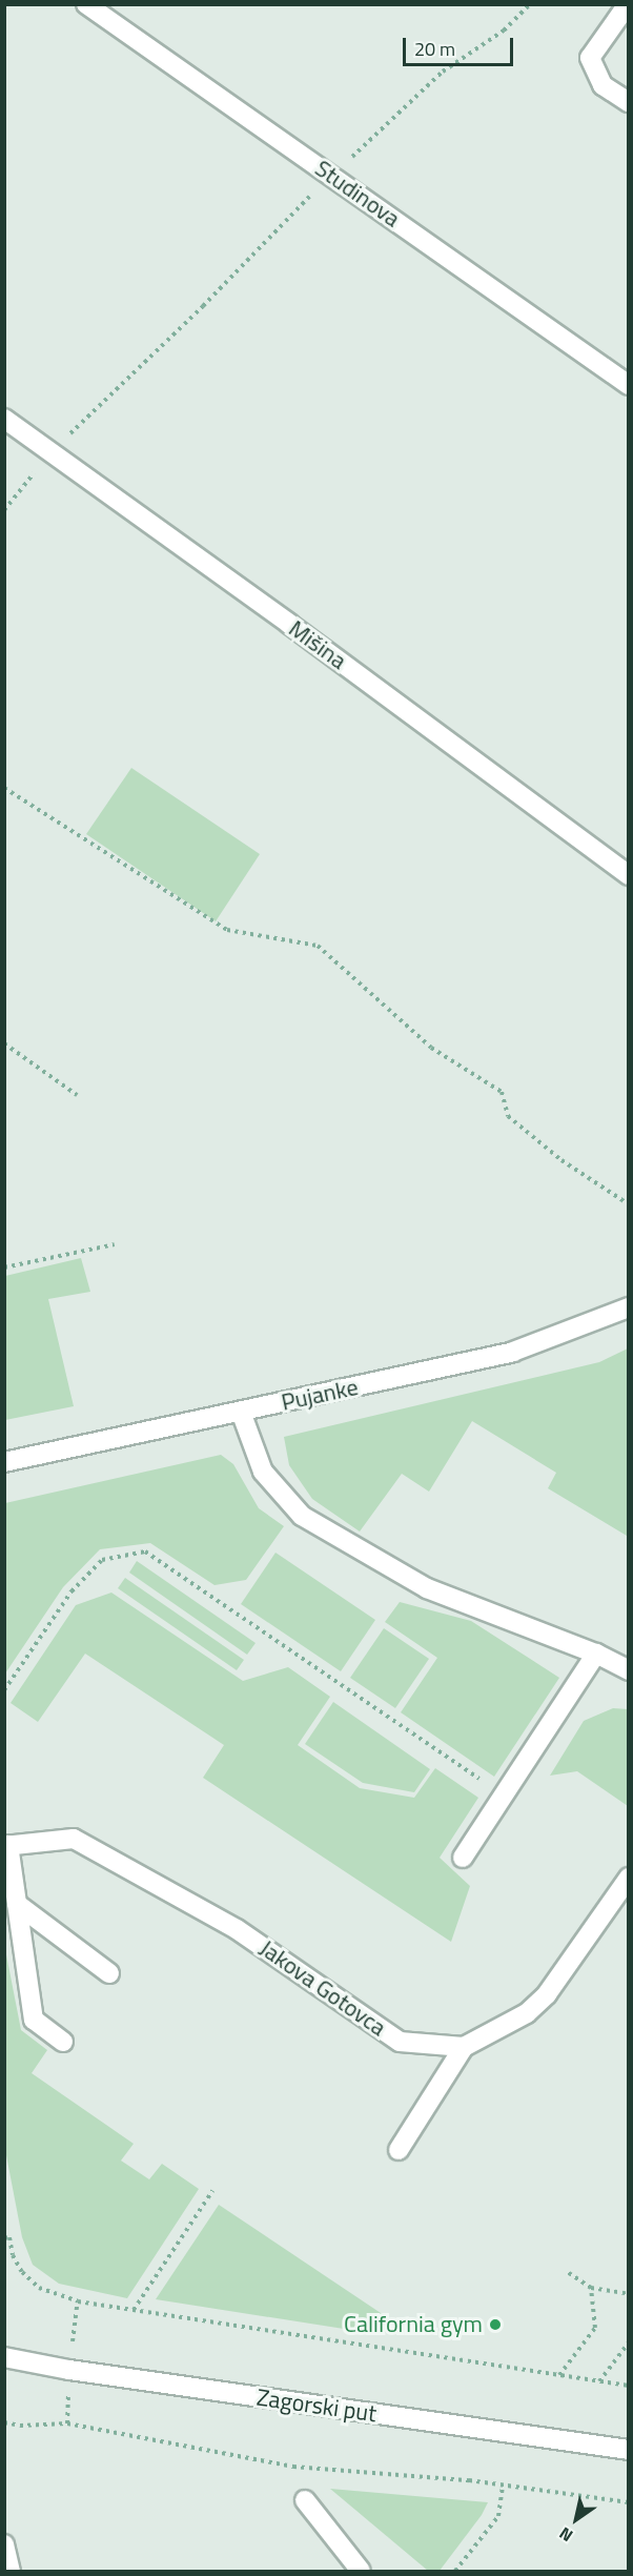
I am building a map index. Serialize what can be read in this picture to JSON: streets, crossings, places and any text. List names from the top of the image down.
{
  "streets": {
    "street": [
      "Studinova",
      "Mišina",
      "Pujanke",
      "Jakova Gotovca",
      "Zagorski put"
    ]
  },
  "places": ["California gym"],
  "scale_bar": "20 m",
  "north": "bottom left"
}
